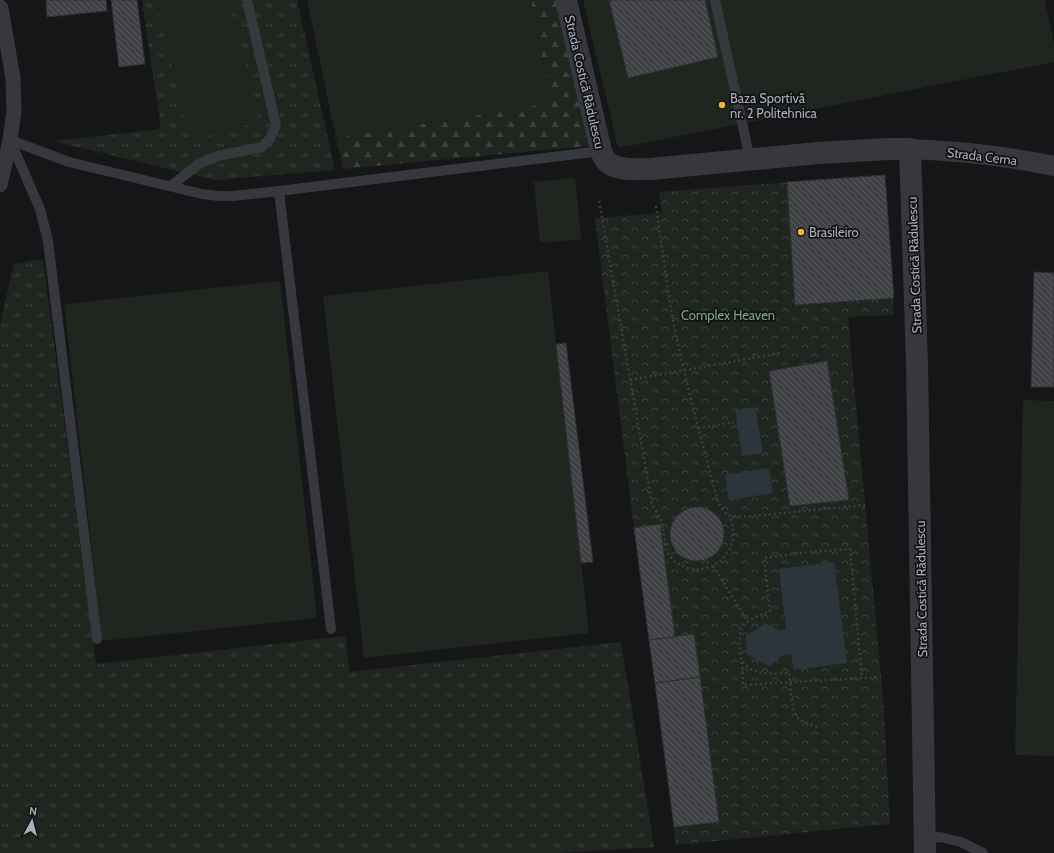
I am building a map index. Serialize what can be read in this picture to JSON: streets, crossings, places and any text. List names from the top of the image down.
{
  "streets": {
    "street": ["Strada Costică Rădulescu", "Strada Cerna"]
  },
  "crossings": [
    ["Strada Costică Rădulescu", "Strada Cerna"]
  ],
  "parks": ["Complex Heaven"],
  "places": ["Baza Sportivă nr. 2 Politehnica", "Brasileiro"],
  "north": "top"
}
